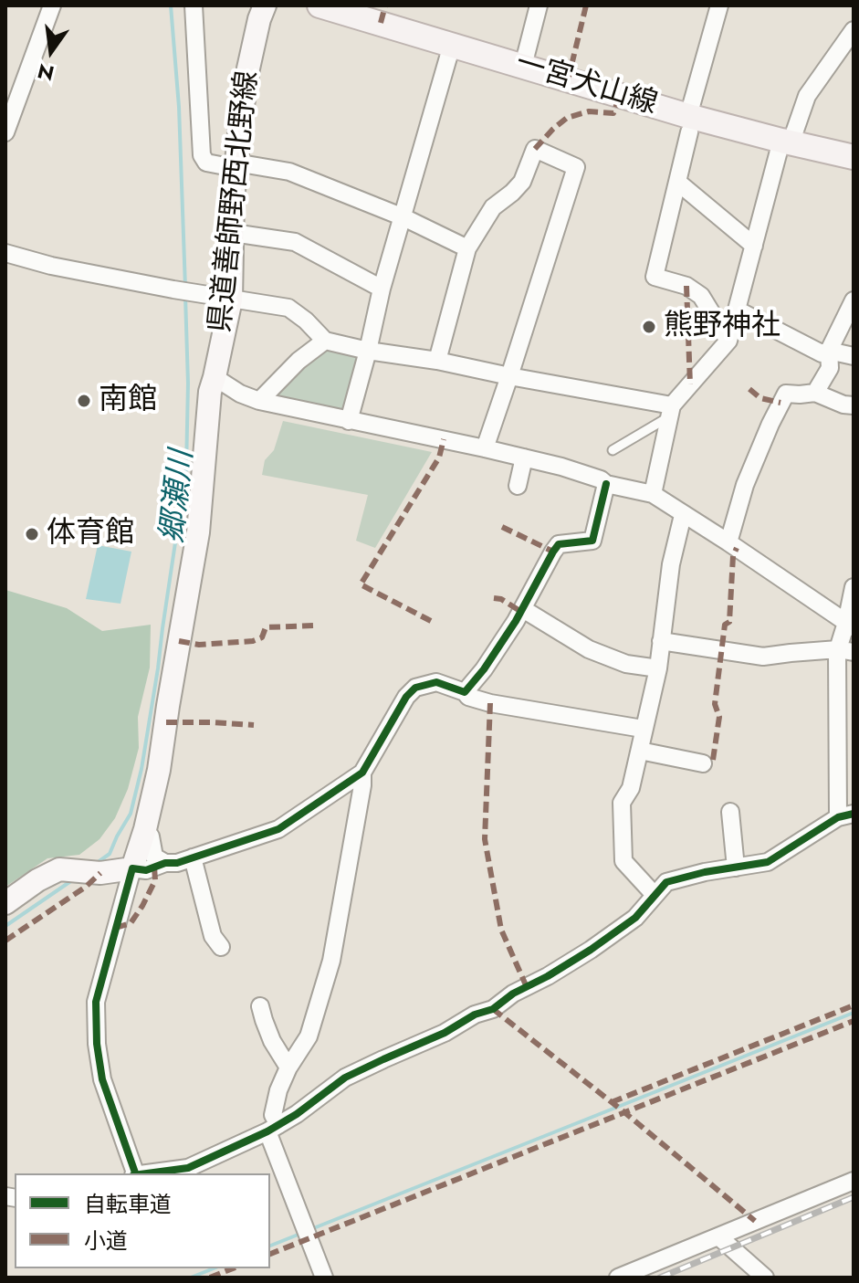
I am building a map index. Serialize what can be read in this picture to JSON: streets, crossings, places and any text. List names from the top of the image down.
{
  "streets": {
    "main road": ["一宮犬山線", "県道善師野西北野線"]
  },
  "water": ["郷瀬川"],
  "places": ["熊野神社", "南館", "体育館"],
  "legend": ["自転車道", "小道"],
  "north": "bottom"
}
